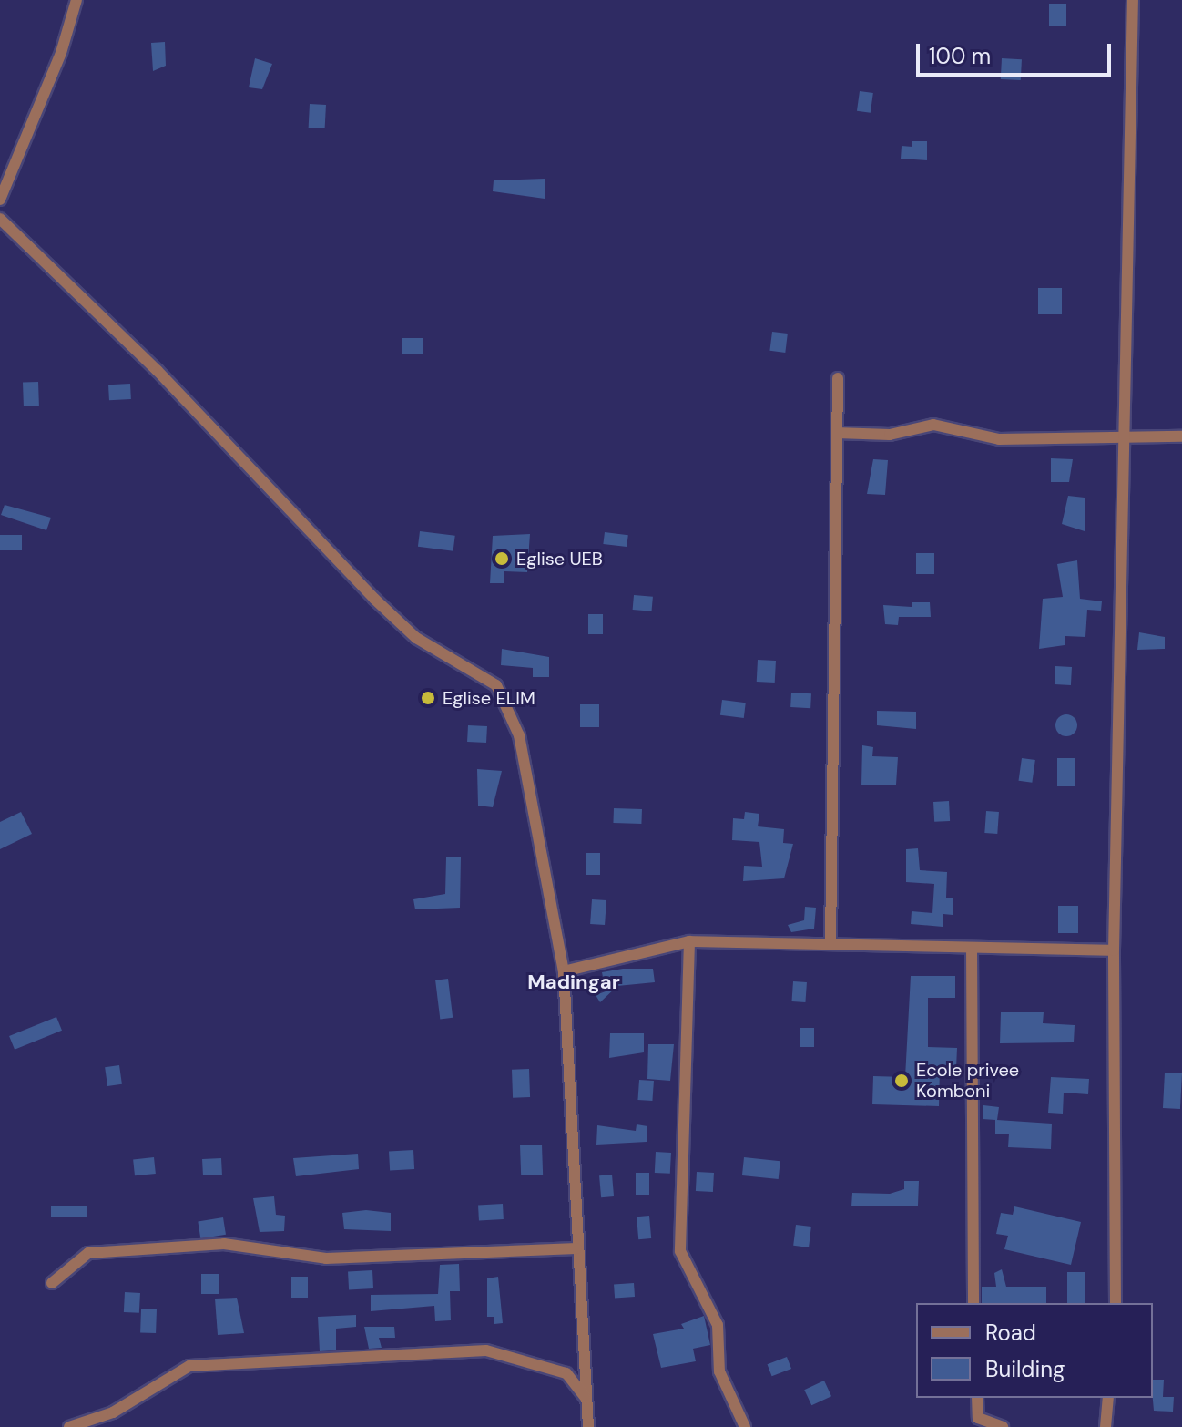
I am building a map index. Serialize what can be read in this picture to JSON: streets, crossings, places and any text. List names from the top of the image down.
{
  "districts": ["Madingar"],
  "places": ["Eglise UEB", "Eglise ELIM", "Ecole privee Komboni"],
  "legend": ["Road", "Building"],
  "scale_bar": "100 m"
}
